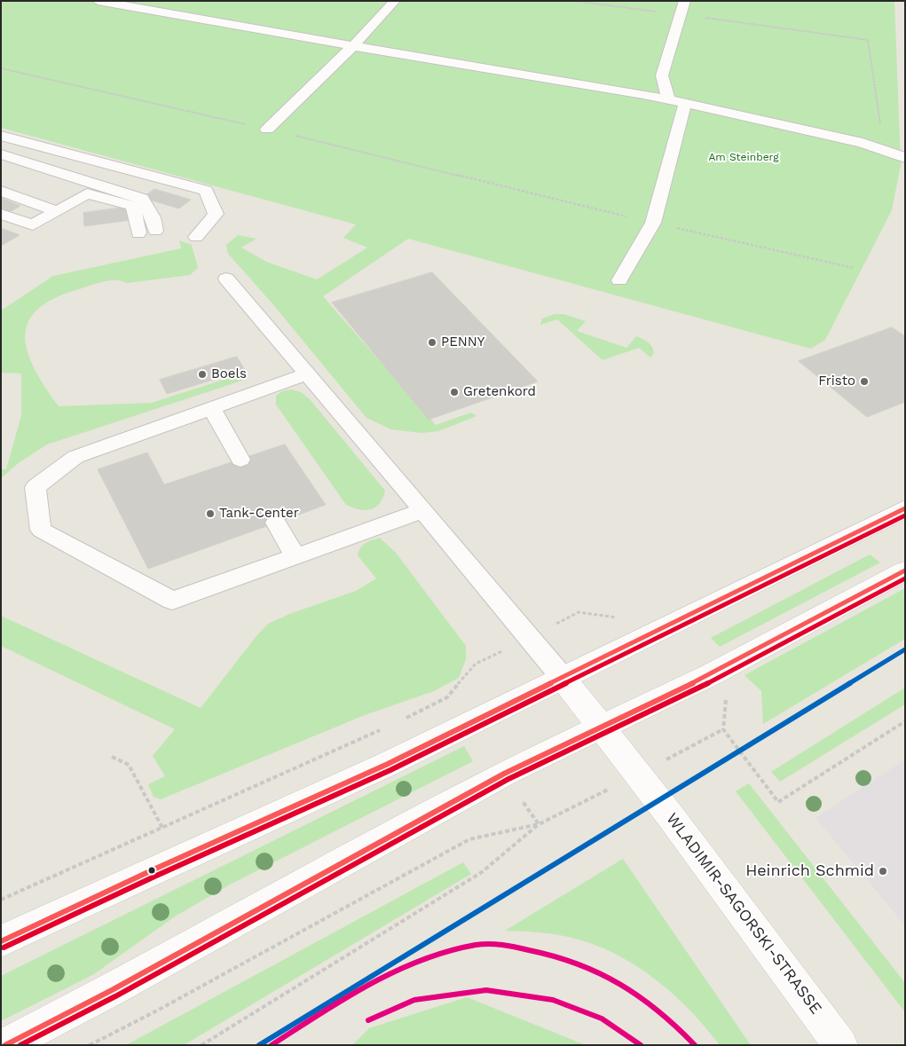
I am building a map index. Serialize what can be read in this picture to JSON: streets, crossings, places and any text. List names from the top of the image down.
{
  "streets": {
    "main road": ["WLADIMIR-SAGORSKI-STRASSE"]
  },
  "parks": ["Am Steinberg"],
  "places": [
    "PENNY",
    "Boels",
    "Fristo",
    "Gretenkord",
    "Tank-Center",
    "Heinrich Schmid"
  ]
}
